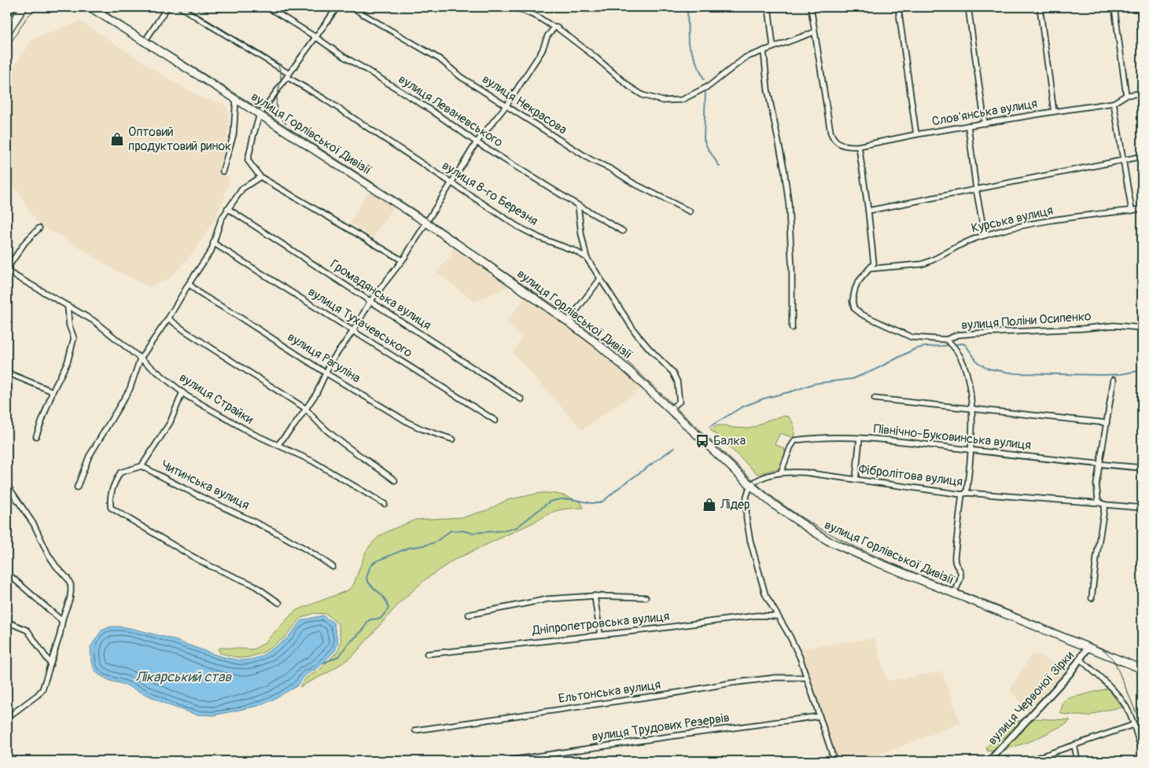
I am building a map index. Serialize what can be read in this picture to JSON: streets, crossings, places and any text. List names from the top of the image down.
{
  "streets": {
    "main road": ["вулиця Горлівської Дивізії"],
    "street": [
      "вулиця Некрасова",
      "вулиця Леваневського",
      "Слов'янська вулиця",
      "вулиця 8-го Березня",
      "Курська вулиця",
      "Громадянська вулиця",
      "вулиця Поліни Осипенко",
      "вулиця Тухачевського",
      "вулиця Рагуліна",
      "вулиця Страйки",
      "Північно-Буковинська вулиця",
      "Фібролітова вулиця",
      "Читинська вулиця",
      "Дніпропетровська вулиця",
      "Ельтонська вулиця",
      "вулиця Червоної Зірки",
      "вулиця Трудових Резервів"
    ]
  },
  "crossings": [
    ["вулиця Горлівської Дивізії", "Фібролітова вулиця"],
    ["вулиця Горлівської Дивізії", "вулиця Червоної Зірки"],
    ["Курська вулиця", "вулиця Поліни Осипенко"],
    ["вулиця Страйки", "Читинська вулиця"],
    ["Північно-Буковинська вулиця", "Фібролітова вулиця"]
  ],
  "water": ["Лікарський став"],
  "places": {
    "shop": ["Оптовий продуктовий ринок", "Лідер"],
    "bus stop": ["Балка"]
  }
}
